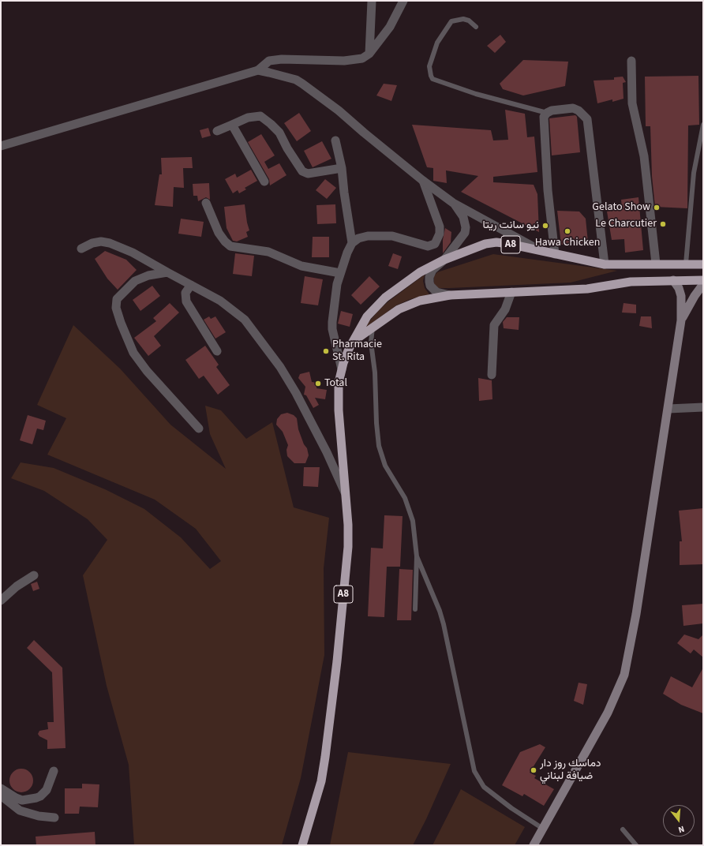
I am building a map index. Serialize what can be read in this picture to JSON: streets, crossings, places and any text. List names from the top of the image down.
{
  "streets": {
    "highway": ["A8"]
  },
  "places": [
    "Gelato Show",
    "Le Charcutier",
    "نيو سانت ريتا",
    "Hawa Chicken",
    "Pharmacie St. Rita",
    "Total",
    "دماسك روز دار ضيافة لبناني"
  ],
  "north": "bottom"
}
